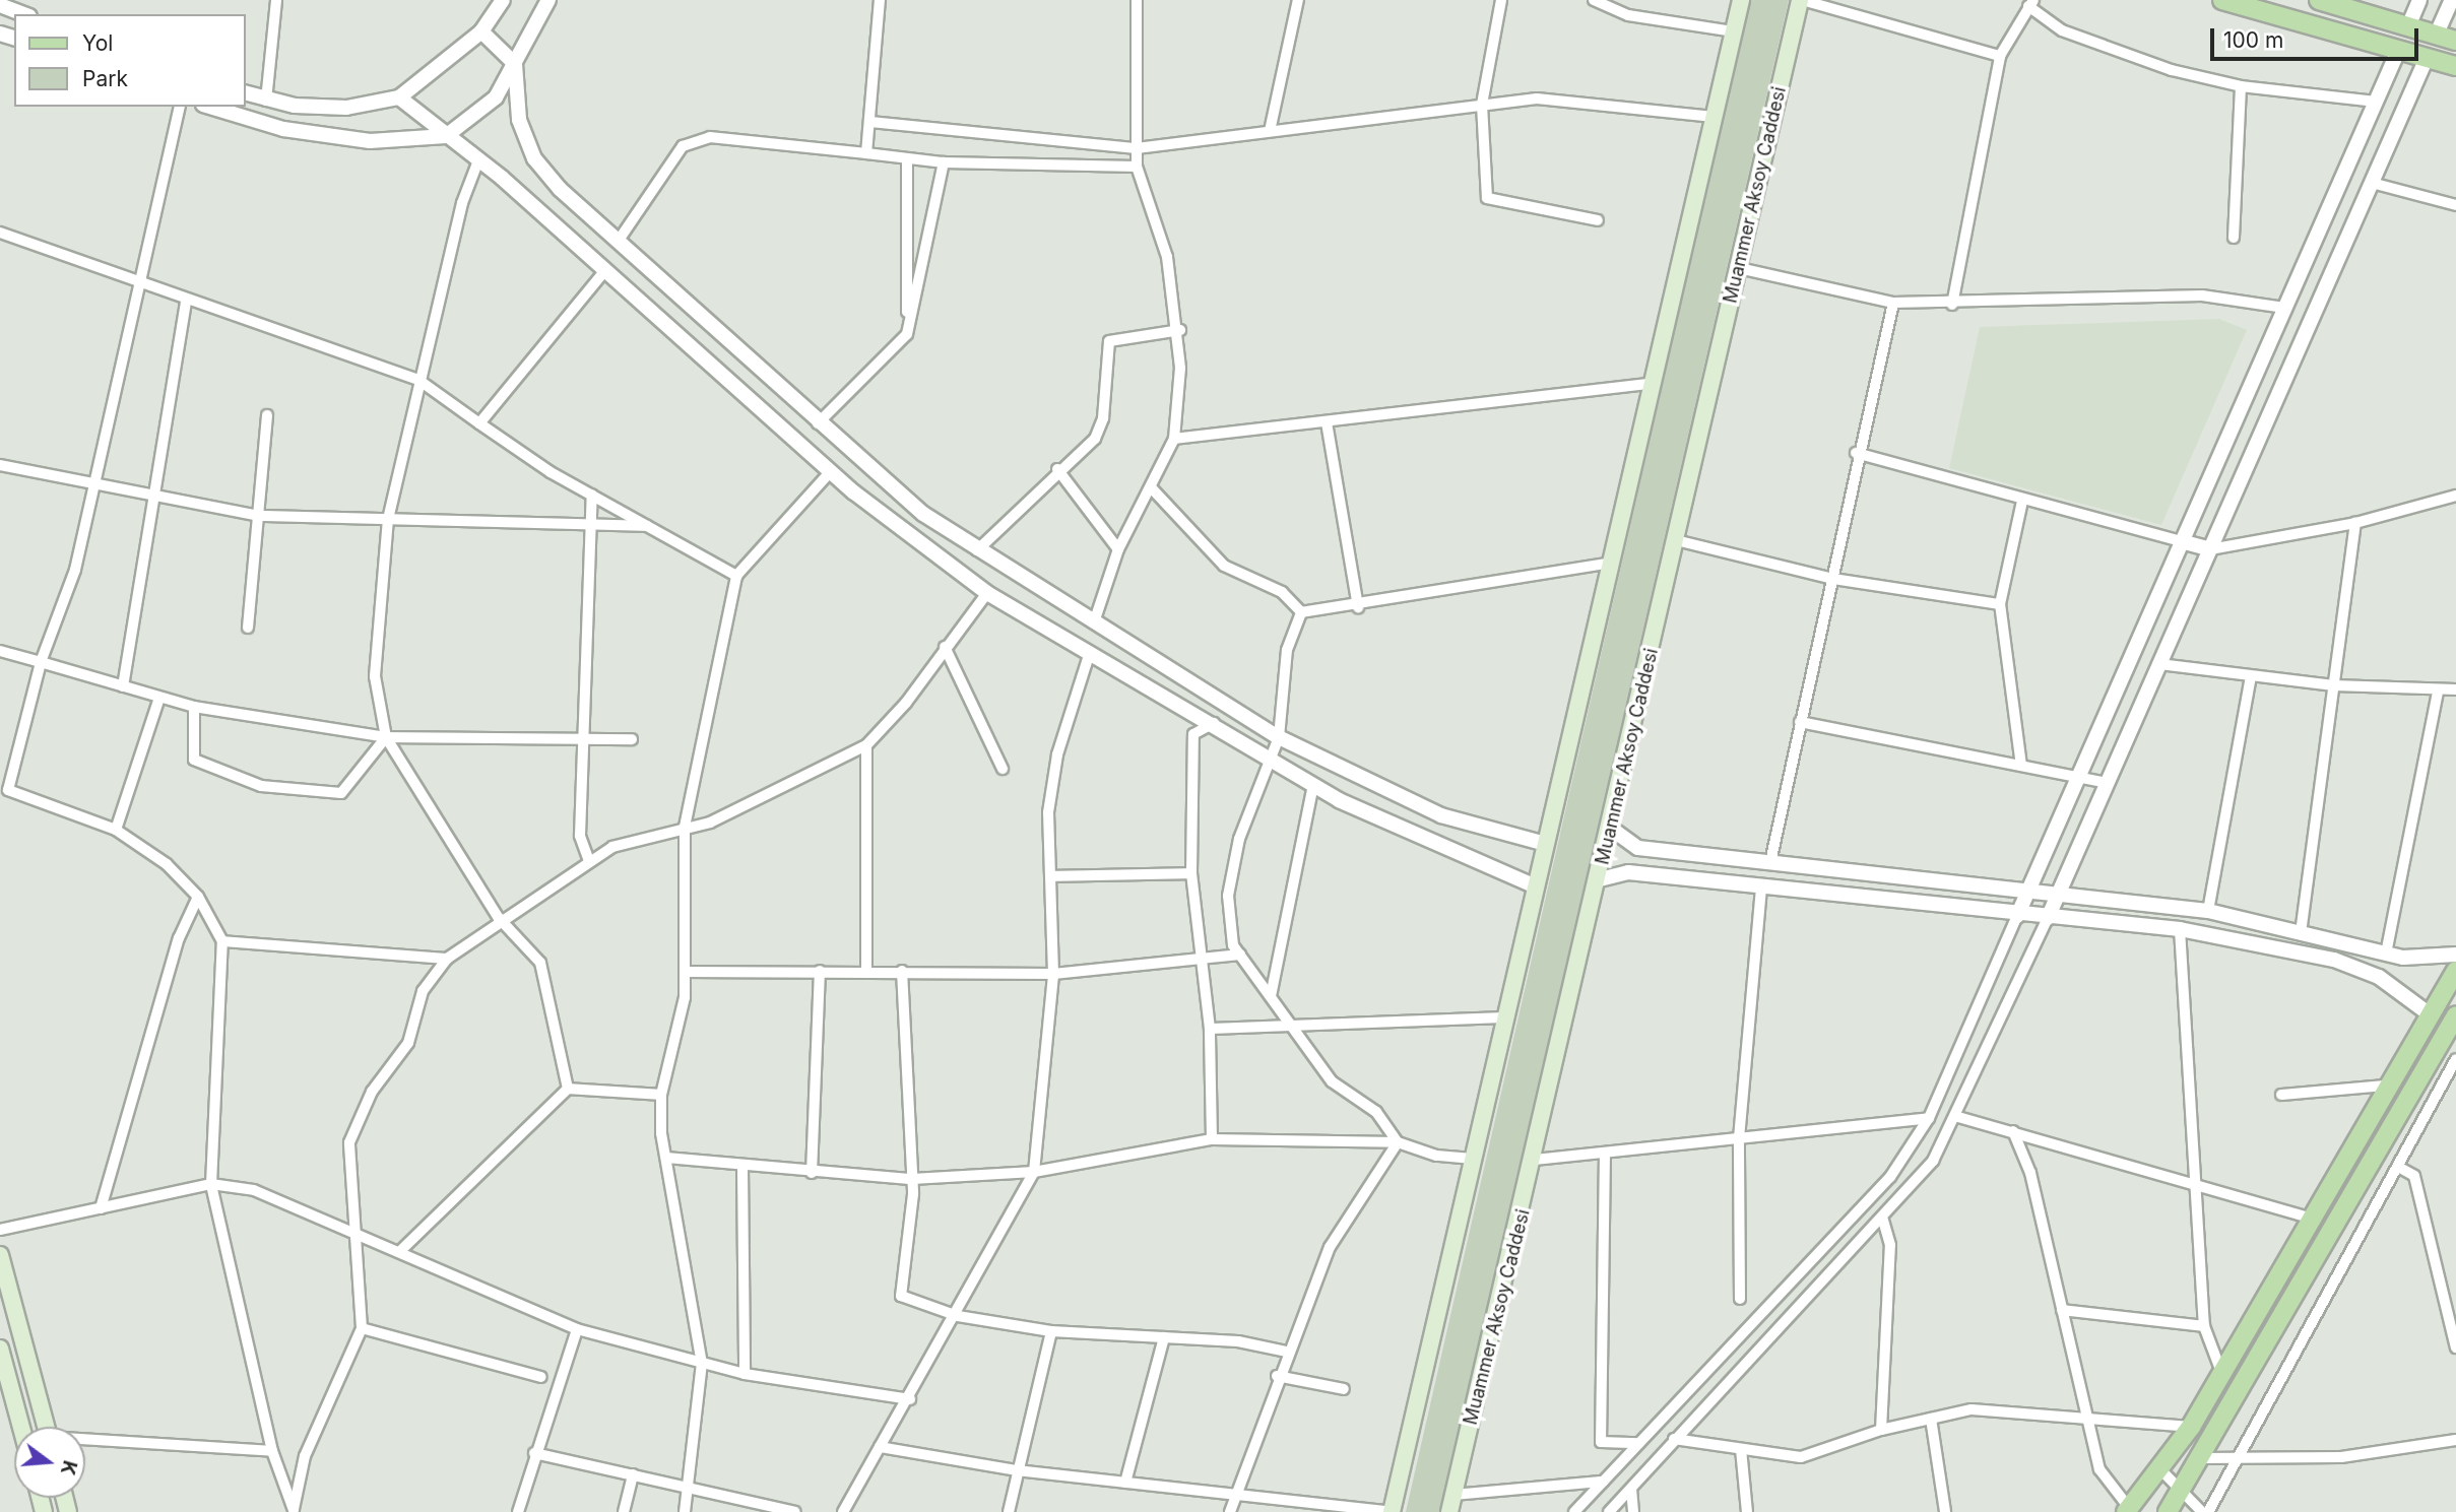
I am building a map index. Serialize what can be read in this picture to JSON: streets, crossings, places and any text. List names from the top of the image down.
{
  "streets": {
    "main road": ["Muammer Aksoy Caddesi"]
  },
  "legend": ["Yol", "Park"],
  "scale_bar": "100 m",
  "north": "right"
}
